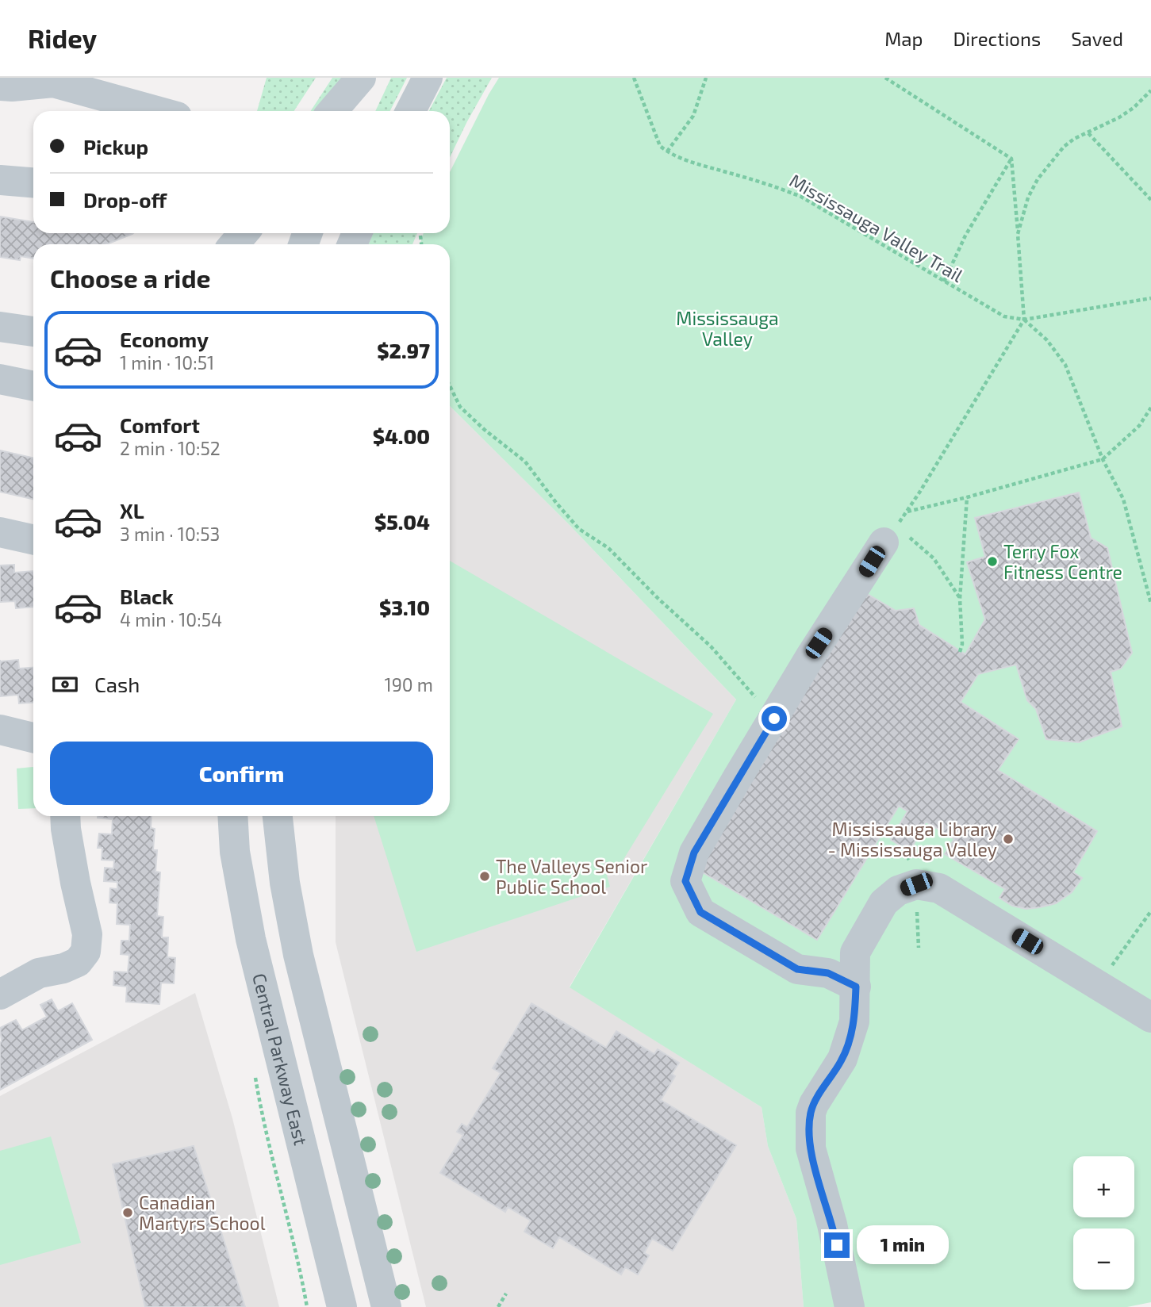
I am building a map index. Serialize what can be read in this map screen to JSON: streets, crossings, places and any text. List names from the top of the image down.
{
  "streets": {
    "street": ["Central Parkway East"],
    "path": ["Mississauga Valley Trail"]
  },
  "parks": ["Mississauga Valley"],
  "places": [
    "Terry Fox Fitness Centre",
    "Mississauga Library - Mississauga Valley",
    "The Valleys Senior Public School",
    "Canadian Martyrs School"
  ],
  "page": {
    "header": "Ridey",
    "nav": ["Map", "Directions", "Saved"],
    "banner": ["Pickup", "Drop-off"],
    "heading": "Choose a ride",
    "list": [
      {
        "name": "Economy",
        "note": "1 min · 10:51",
        "value": "$2.97"
      },
      {
        "name": "Comfort",
        "note": "2 min · 10:52",
        "value": "$4.00"
      },
      {
        "name": "XL",
        "note": "3 min · 10:53",
        "value": "$5.04"
      },
      {
        "name": "Black",
        "note": "4 min · 10:54",
        "value": "$3.10"
      }
    ],
    "pay": ["Cash", "190 m"],
    "buttons": "Confirm",
    "map_buttons": ["+", "−"],
    "bubble": "1 min"
  }
}
